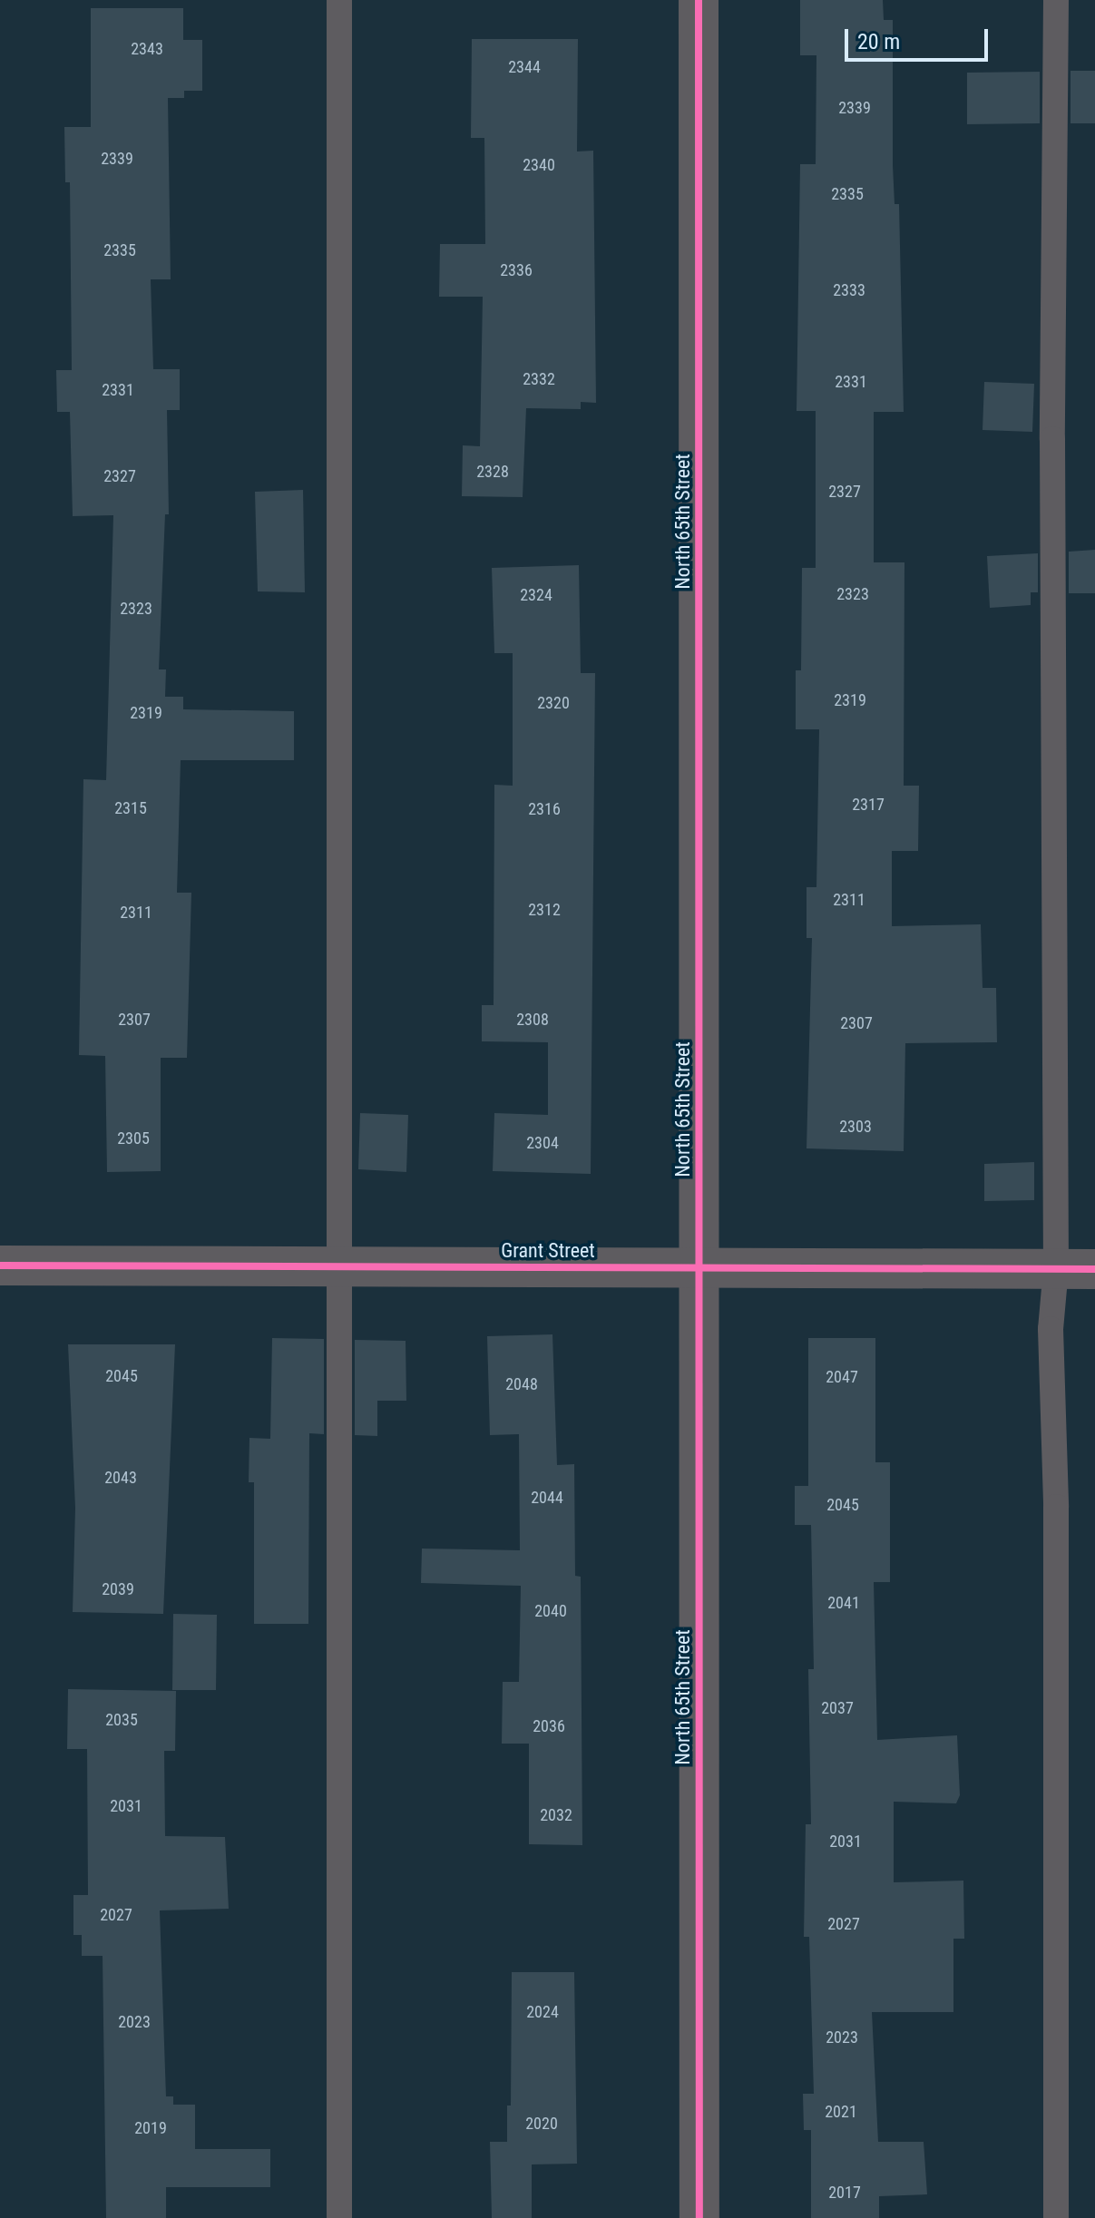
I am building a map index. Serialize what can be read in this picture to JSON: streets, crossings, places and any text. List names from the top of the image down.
{
  "streets": {
    "street": ["North 65th Street", "Grant Street"]
  },
  "crossings": [
    ["North 65th Street", "Grant Street"]
  ],
  "house_numbers": [
    "2343",
    "2344",
    "2339",
    "2339",
    "2340",
    "2335",
    "2335",
    "2336",
    "2333",
    "2332",
    "2331",
    "2331",
    "2328",
    "2327",
    "2327",
    "2323",
    "2324",
    "2323",
    "2319",
    "2320",
    "2319",
    "2317",
    "2315",
    "2316",
    "2311",
    "2312",
    "2311",
    "2307",
    "2308",
    "2307",
    "2303",
    "2305",
    "2304",
    "2045",
    "2047",
    "2048",
    "2043",
    "2044",
    "2045",
    "2039",
    "2041",
    "2040",
    "2037",
    "2035",
    "2036",
    "2031",
    "2032",
    "2031",
    "2027",
    "2027",
    "2024",
    "2023",
    "2023",
    "2021",
    "2020",
    "2019",
    "2017"
  ],
  "scale_bar": "20 m"
}
